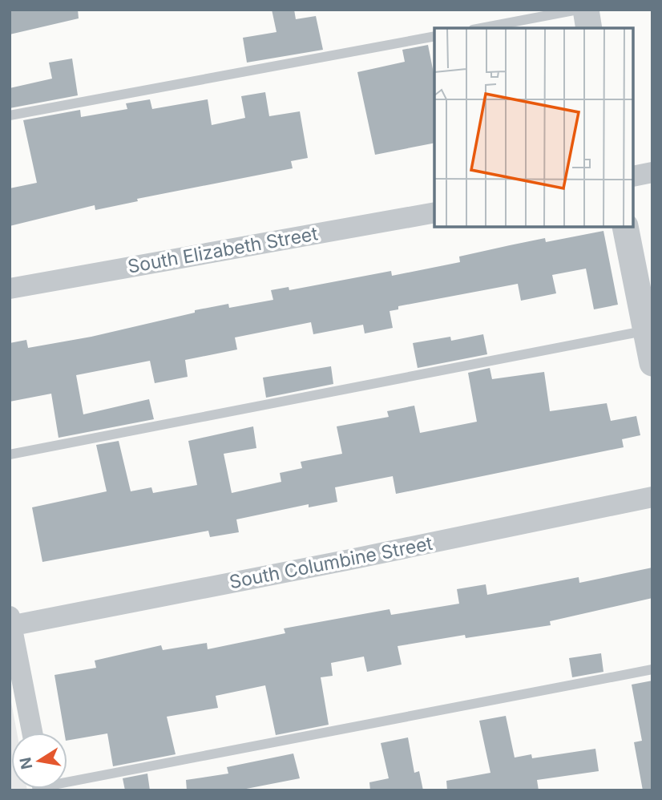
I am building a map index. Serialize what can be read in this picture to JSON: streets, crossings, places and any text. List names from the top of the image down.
{
  "streets": {
    "street": ["South Elizabeth Street", "South Columbine Street"]
  },
  "north": "left"
}
